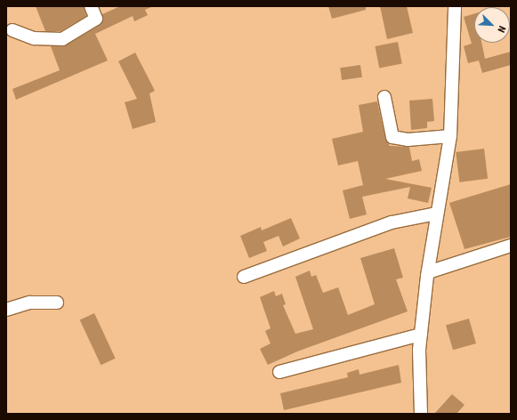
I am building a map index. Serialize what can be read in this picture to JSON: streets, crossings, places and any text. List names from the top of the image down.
{
  "north": "bottom right"
}
